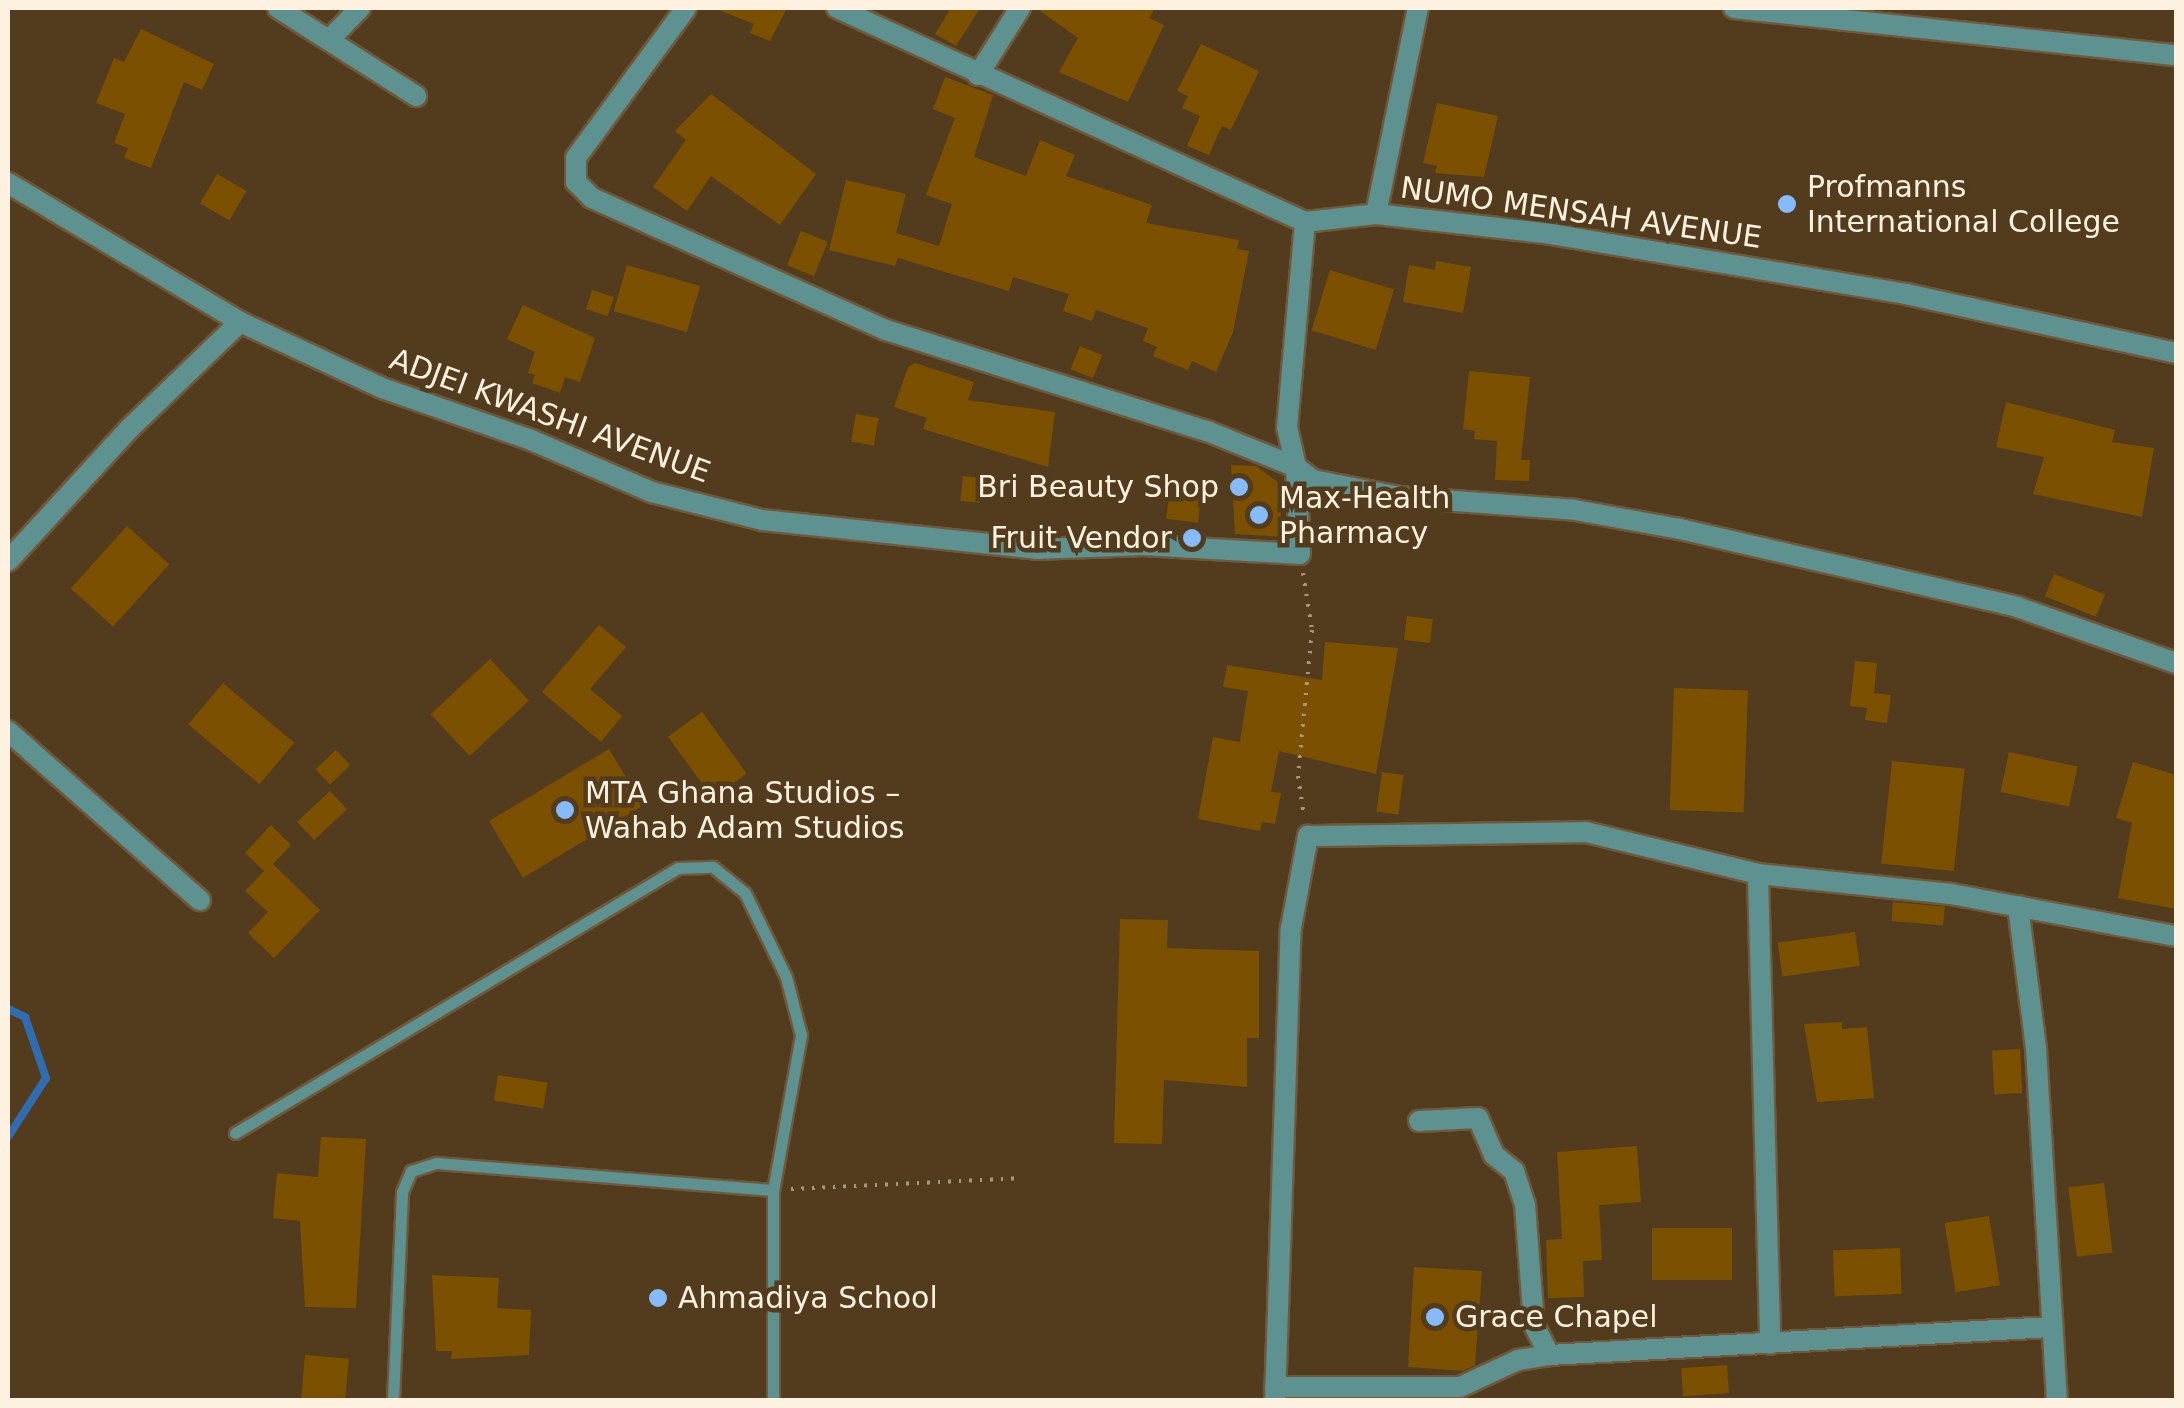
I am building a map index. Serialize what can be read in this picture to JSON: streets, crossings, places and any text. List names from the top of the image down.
{
  "streets": {
    "street": ["NUMO MENSAH AVENUE", "ADJEI KWASHI AVENUE"]
  },
  "places": [
    "Profmanns International College",
    "Bri Beauty Shop",
    "Max-Health Pharmacy",
    "Fruit Vendor",
    "MTA Ghana Studios – Wahab Adam Studios",
    "Ahmadiya School",
    "Grace Chapel"
  ]
}
